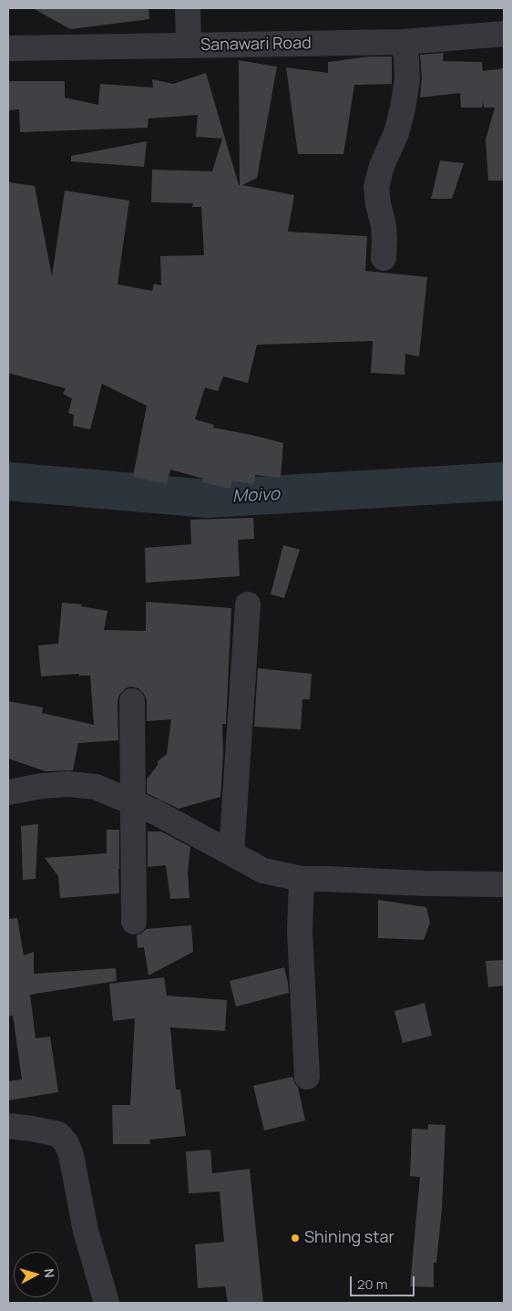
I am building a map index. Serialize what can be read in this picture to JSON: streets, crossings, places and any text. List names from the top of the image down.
{
  "streets": {
    "street": ["Sanawari Road"]
  },
  "water": ["Moivo"],
  "places": ["Shining star"],
  "scale_bar": "20 m",
  "north": "right"
}
